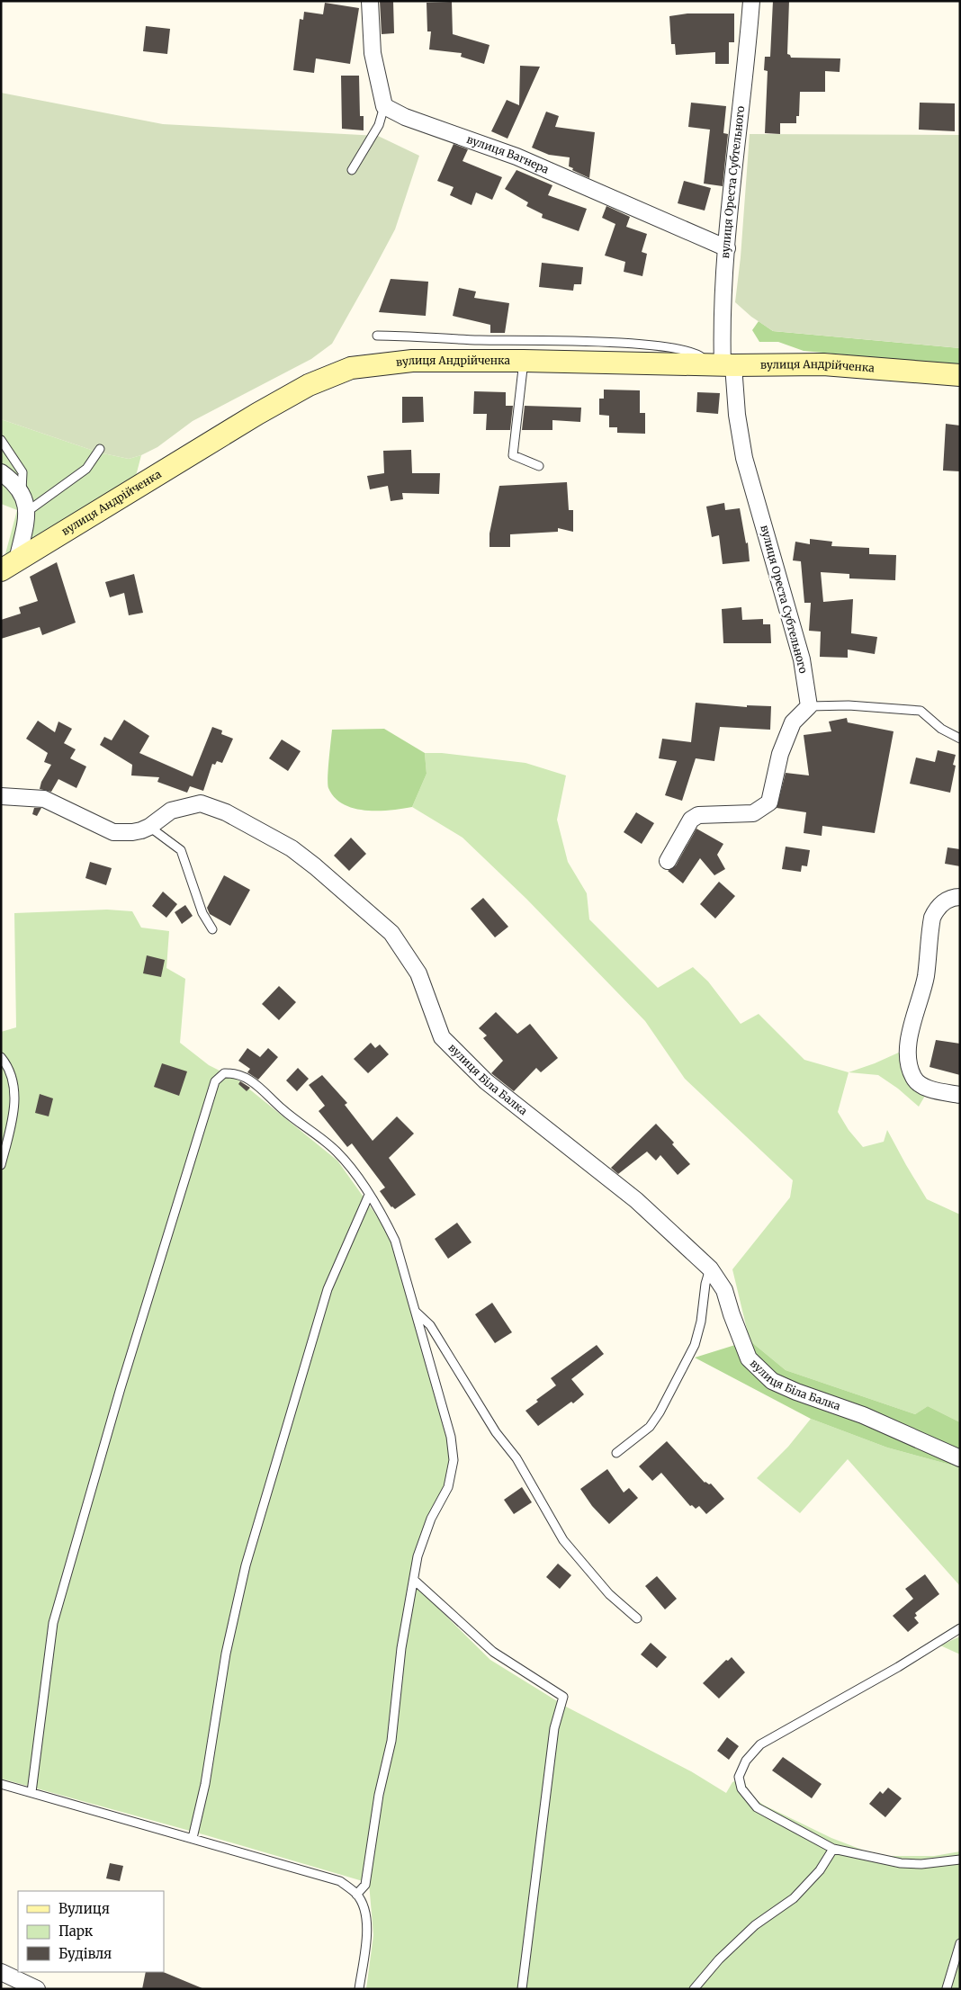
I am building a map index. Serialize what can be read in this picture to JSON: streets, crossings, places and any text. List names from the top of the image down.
{
  "streets": {
    "street": [
      "вулиця Вагнера",
      "вулиця Ореста Субтельного",
      "вулиця Андрійченка",
      "вулиця Біла Балка"
    ]
  },
  "crossings": [
    ["вулиця Вагнера", "вулиця Ореста Субтельного"],
    ["вулиця Ореста Субтельного", "вулиця Андрійченка"]
  ],
  "legend": ["Вулиця", "Парк", "Будівля"]
}
